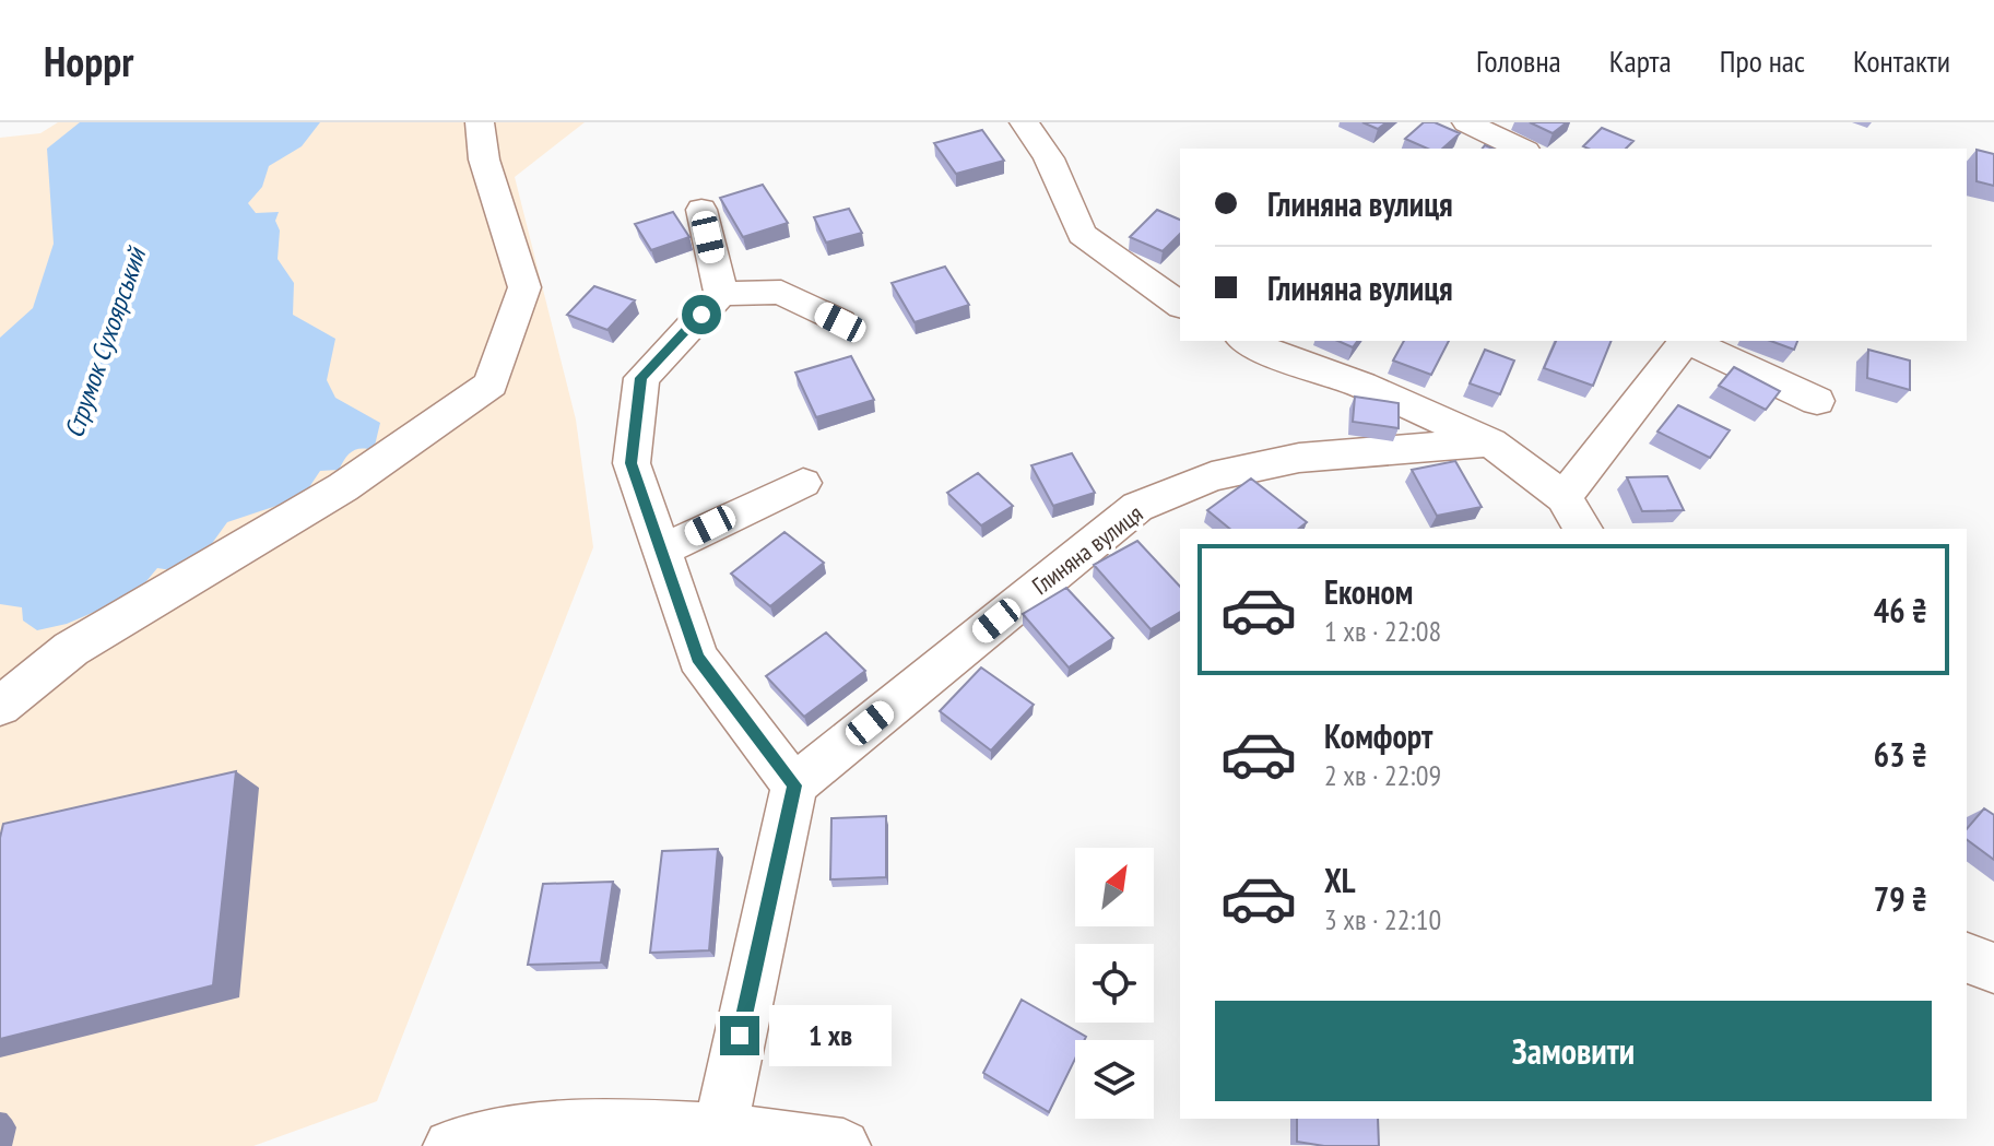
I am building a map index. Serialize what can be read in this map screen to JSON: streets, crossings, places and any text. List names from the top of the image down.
{
  "streets": {
    "street": ["Глиняна вулиця"]
  },
  "water": ["Струмок Сухоярський"],
  "north": "top right",
  "page": {
    "header": "Hoppr",
    "nav": [
      "Головна",
      "Карта",
      "Про нас",
      "Контакти"
    ],
    "banner": ["Глиняна вулиця", "Глиняна вулиця"],
    "list": [
      {
        "name": "Економ",
        "note": "1 хв · 22:08",
        "value": "46 ₴"
      },
      {
        "name": "Комфорт",
        "note": "2 хв · 22:09",
        "value": "63 ₴"
      },
      {
        "name": "XL",
        "note": "3 хв · 22:10",
        "value": "79 ₴"
      }
    ],
    "buttons": "Замовити",
    "bubble": "1 хв"
  }
}
